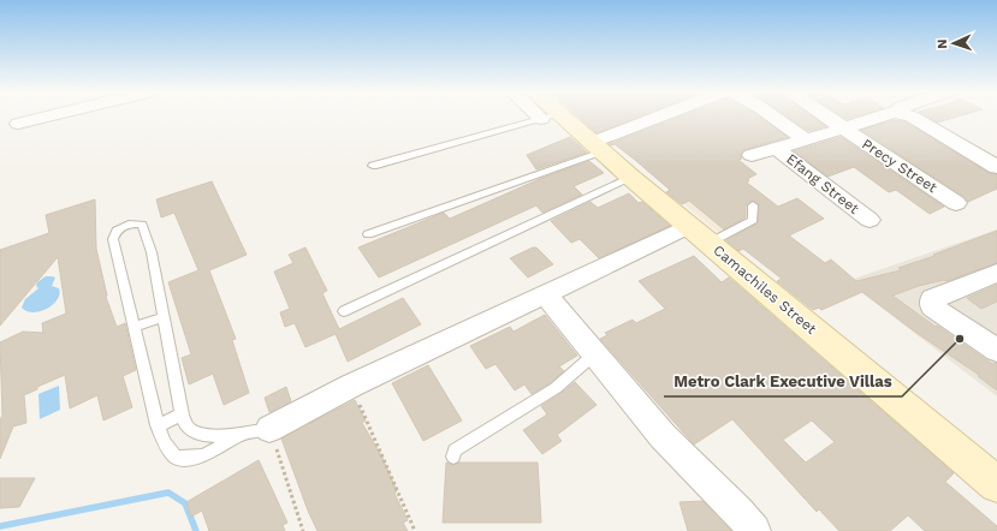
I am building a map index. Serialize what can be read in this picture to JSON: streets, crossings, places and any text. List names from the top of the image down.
{
  "streets": {
    "street": ["Precy Street", "Efang Street", "Camachiles Street"]
  },
  "places": ["Metro Clark Executive Villas"],
  "north": "left"
}
